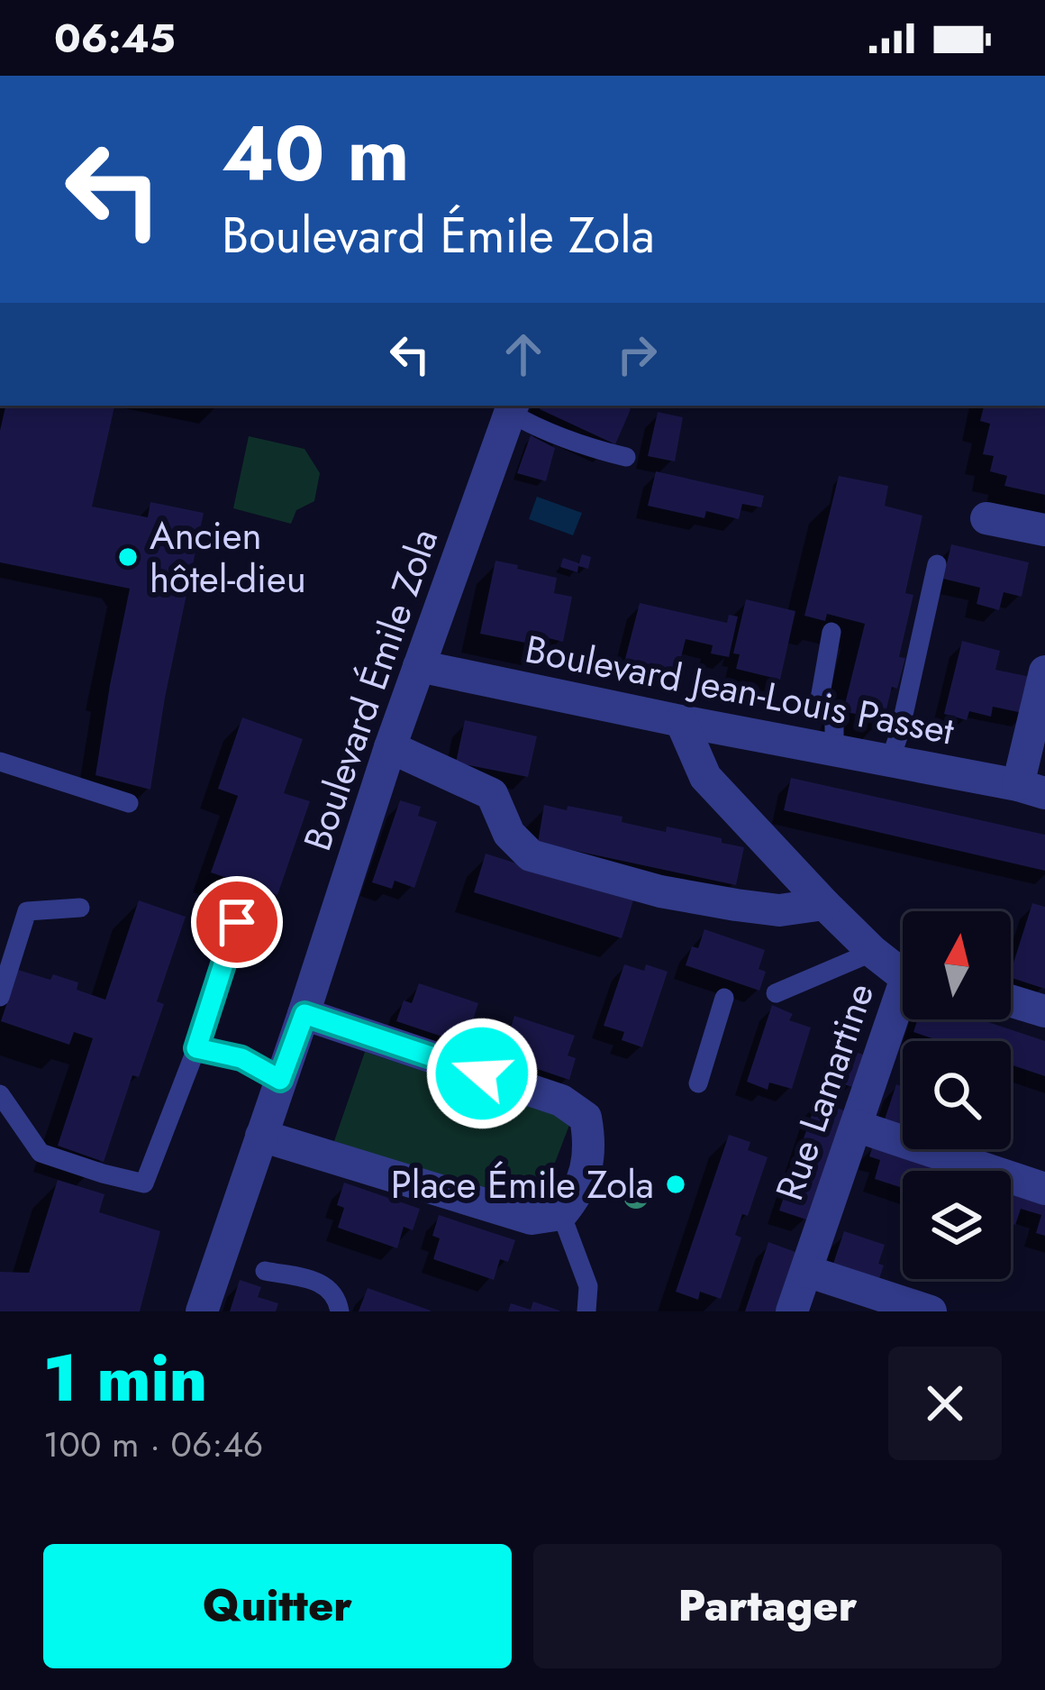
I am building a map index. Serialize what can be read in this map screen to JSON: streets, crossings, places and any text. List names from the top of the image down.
{
  "streets": {
    "street": ["Boulevard Émile Zola", "Boulevard Jean-Louis Passet", "Rue Lamartine"]
  },
  "crossings": [
    ["Boulevard Émile Zola", "Boulevard Jean-Louis Passet"],
    ["Boulevard Jean-Louis Passet", "Rue Lamartine"]
  ],
  "places": ["Ancien hôtel-dieu", "Place Émile Zola"],
  "north": "top",
  "page": {
    "status": "06:45",
    "turn": ["40 m", "Boulevard Émile Zola"],
    "heading": ["1 min", "100 m · 06:46"],
    "buttons": ["Quitter", "Partager"]
  }
}
